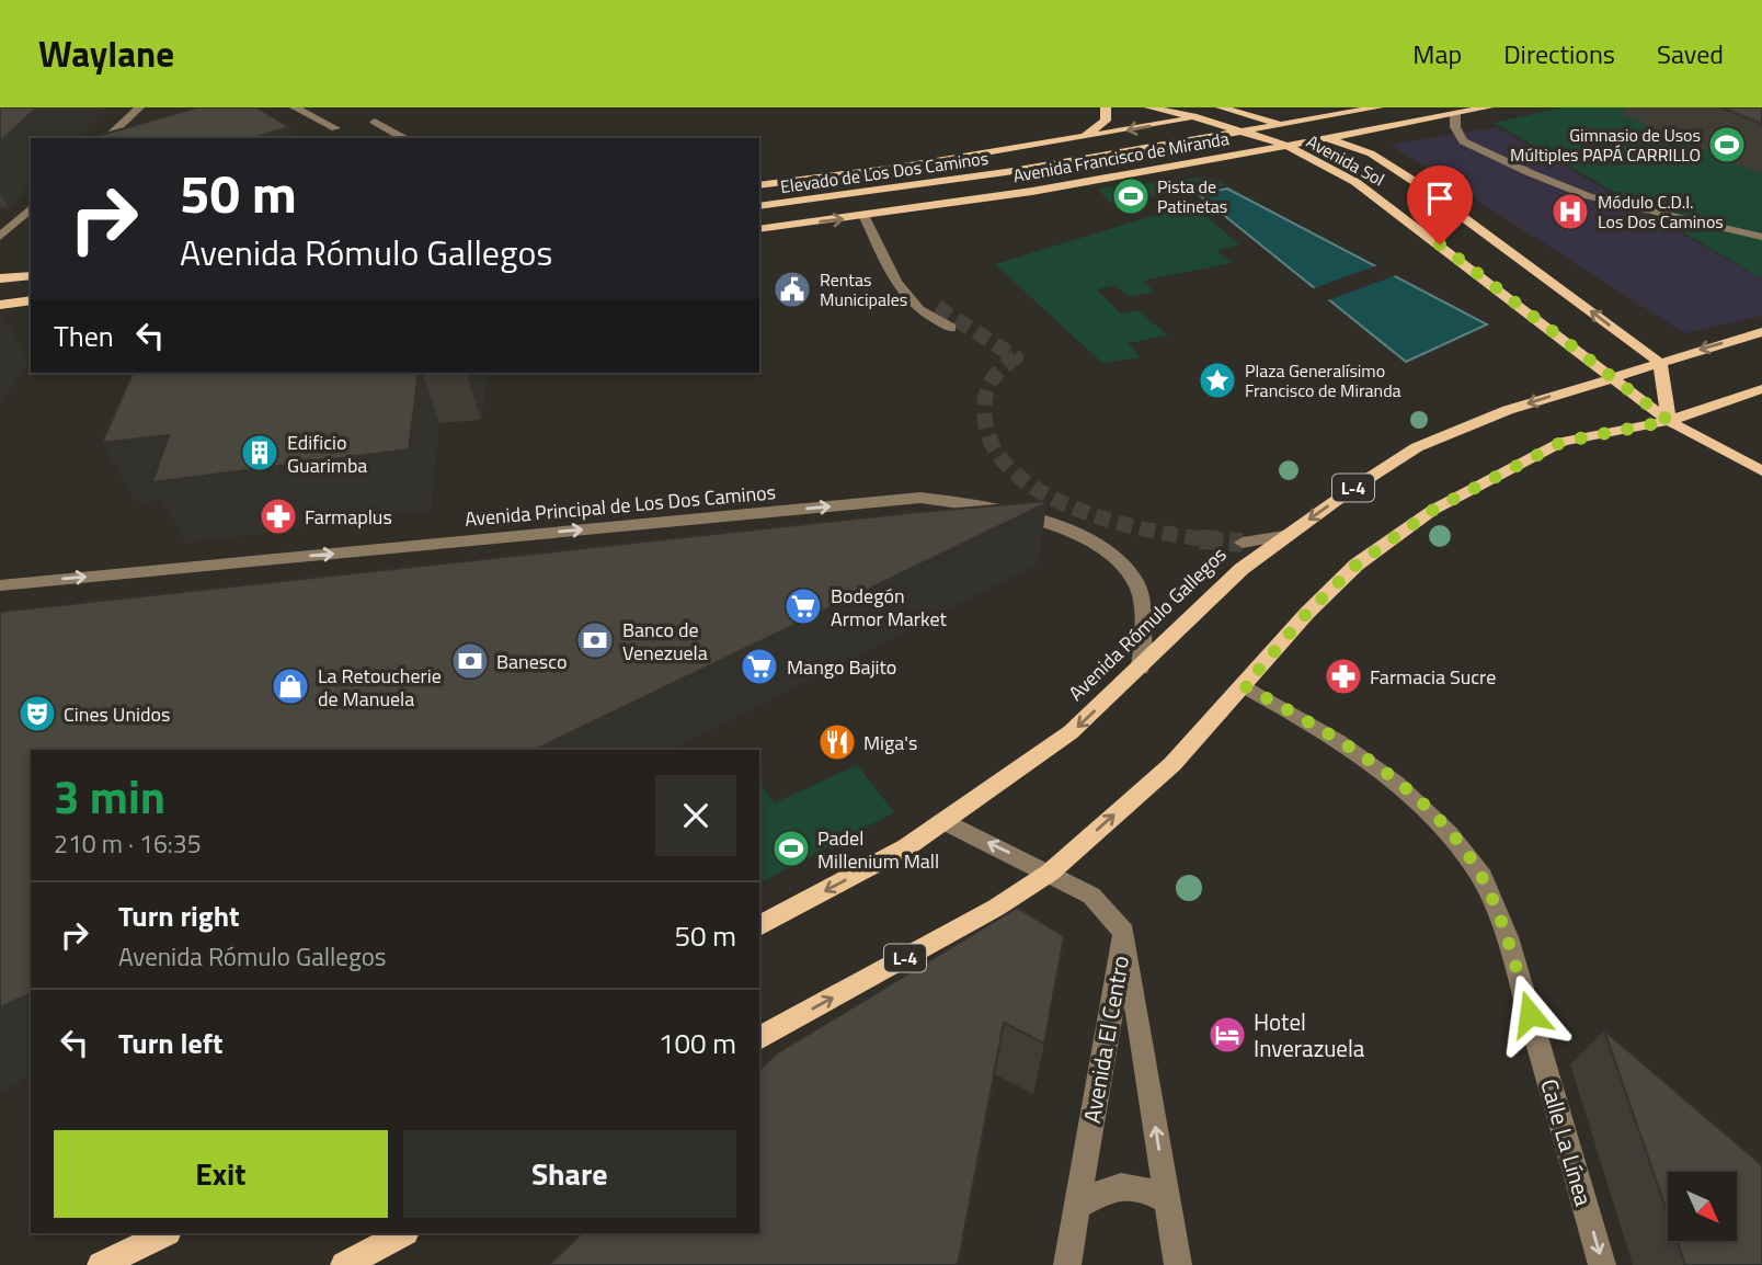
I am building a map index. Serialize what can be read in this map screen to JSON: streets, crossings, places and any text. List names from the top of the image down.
{
  "streets": {
    "main road": [
      "Avenida Francisco de Miranda",
      "Avenida Sol",
      "Elevado de Los Dos Caminos",
      "L-4",
      "Avenida Rómulo Gallegos"
    ],
    "street": ["Avenida Principal de Los Dos Caminos", "Avenida El Centro", "Calle La Línea"]
  },
  "crossings": [
    ["Avenida Francisco de Miranda", "Avenida Sol"],
    ["Avenida Sol", "L-4"],
    ["Avenida Sol", "Avenida Rómulo Gallegos"],
    ["L-4", "Avenida El Centro"],
    ["L-4", "Calle La Línea"],
    ["Avenida Principal de Los Dos Caminos", "Avenida Rómulo Gallegos"],
    ["Avenida Rómulo Gallegos", "Avenida El Centro"]
  ],
  "one_way": ["Avenida Principal de Los Dos Caminos", "Calle La Línea"],
  "places": {
    "sports": ["Gimnasio de Usos Múltiples PAPÁ CARRILLO", "Pista de Patinetas", "Padel Millenium Mall"],
    "hospital": ["Módulo C.D.I. Los Dos Caminos"],
    "public building": ["Rentas Municipales"],
    "place": ["Plaza Generalísimo Francisco de Miranda"],
    "building": ["Edificio Guarimba"],
    "pharmacy": ["Farmaplus", "Farmacia Sucre"],
    "supermarket": ["Bodegón Armor Market", "Mango Bajito"],
    "bank": ["Banco de Venezuela", "Banesco"],
    "shop": ["La Retoucherie de Manuela"],
    "theatre": ["Cines Unidos"],
    "restaurant": ["Miga's"],
    "hotel": ["Hotel Inverazuela"]
  },
  "north": "bottom right",
  "page": {
    "header": "Waylane",
    "nav": ["Map", "Directions", "Saved"],
    "turn": ["50 m", "Avenida Rómulo Gallegos"],
    "then": "Then",
    "heading": ["3 min", "210 m · 16:35"],
    "list": [
      {
        "name": "Turn right",
        "note": "Avenida Rómulo Gallegos",
        "value": "50 m"
      },
      {
        "name": "Turn left",
        "value": "100 m"
      }
    ],
    "buttons": ["Exit", "Share"]
  }
}
